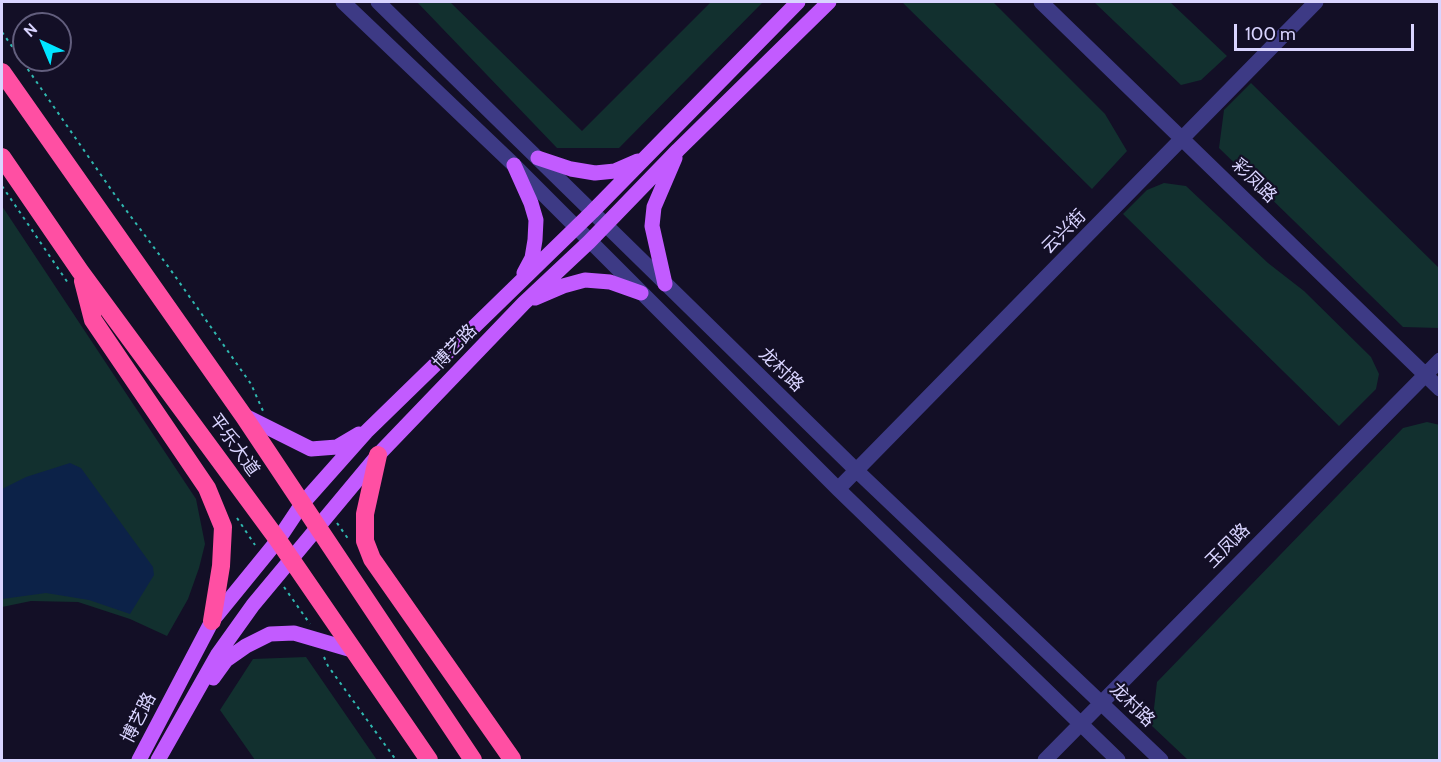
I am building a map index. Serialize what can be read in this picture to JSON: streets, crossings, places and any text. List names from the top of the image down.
{
  "streets": {
    "highway": ["平乐大道"],
    "main road": ["博艺路"],
    "street": [
      "彩凤路",
      "云兴街",
      "龙村路",
      "玉凤路"
    ]
  },
  "crossings": [
    ["彩凤路", "云兴街"],
    ["彩凤路", "玉凤路"],
    ["云兴街", "龙村路"],
    ["博艺路", "龙村路"],
    ["博艺路", "平乐大道"],
    ["龙村路", "玉凤路"]
  ],
  "scale_bar": "100 m",
  "north": "top left"
}
